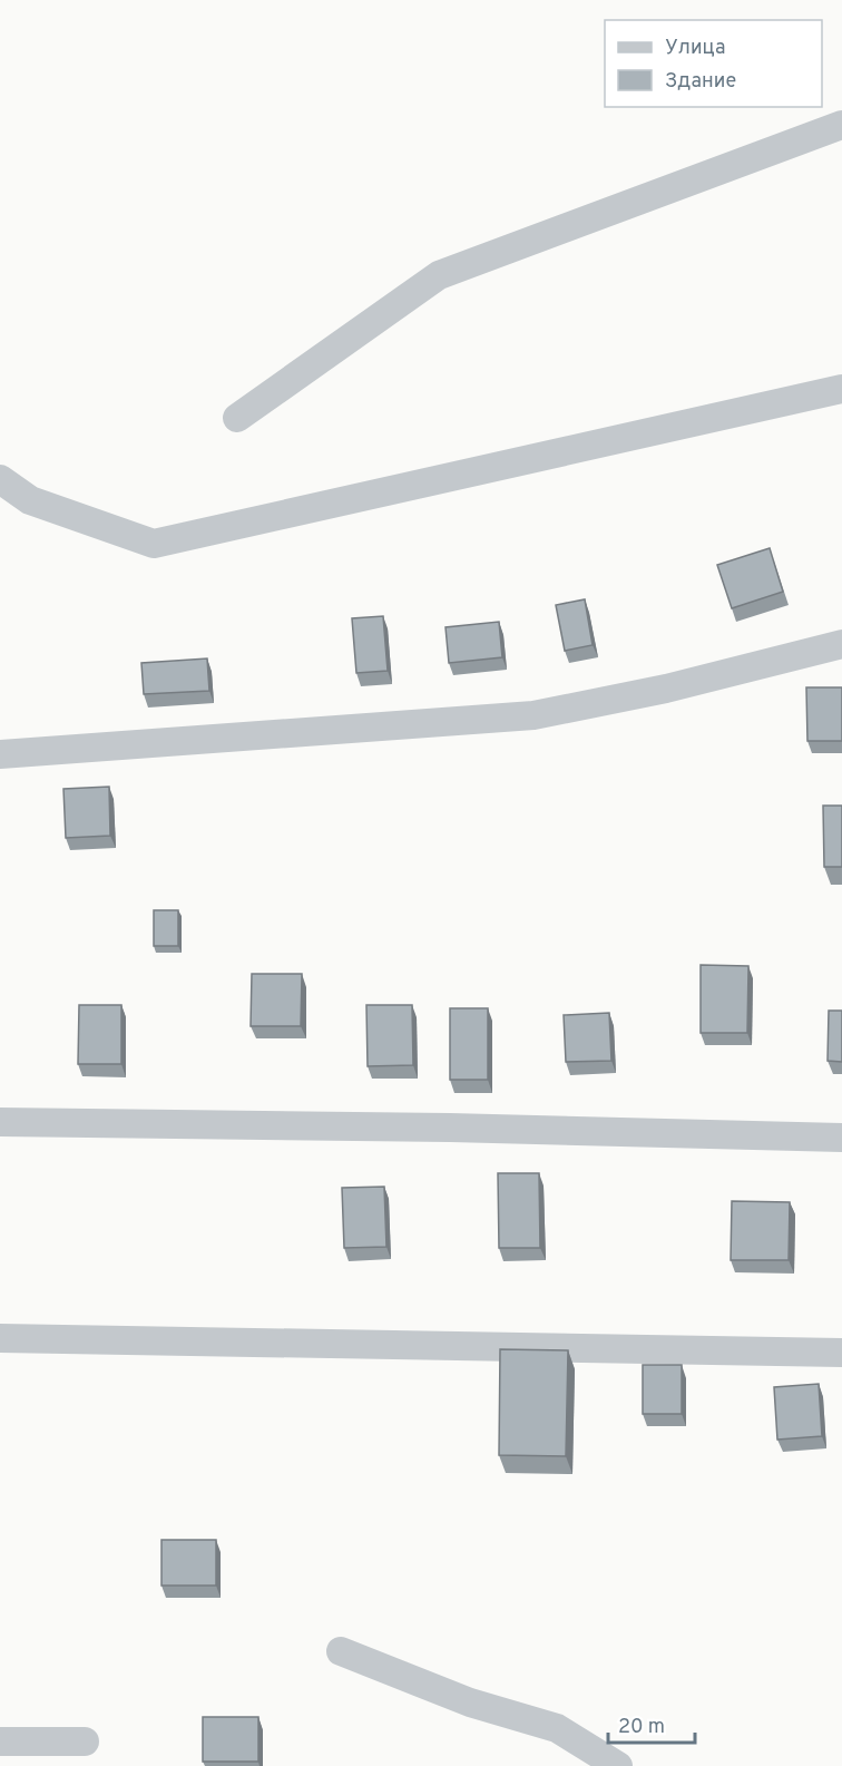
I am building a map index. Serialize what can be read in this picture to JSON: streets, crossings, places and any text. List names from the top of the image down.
{
  "legend": ["Улица", "Здание"],
  "scale_bar": "20 m"
}
